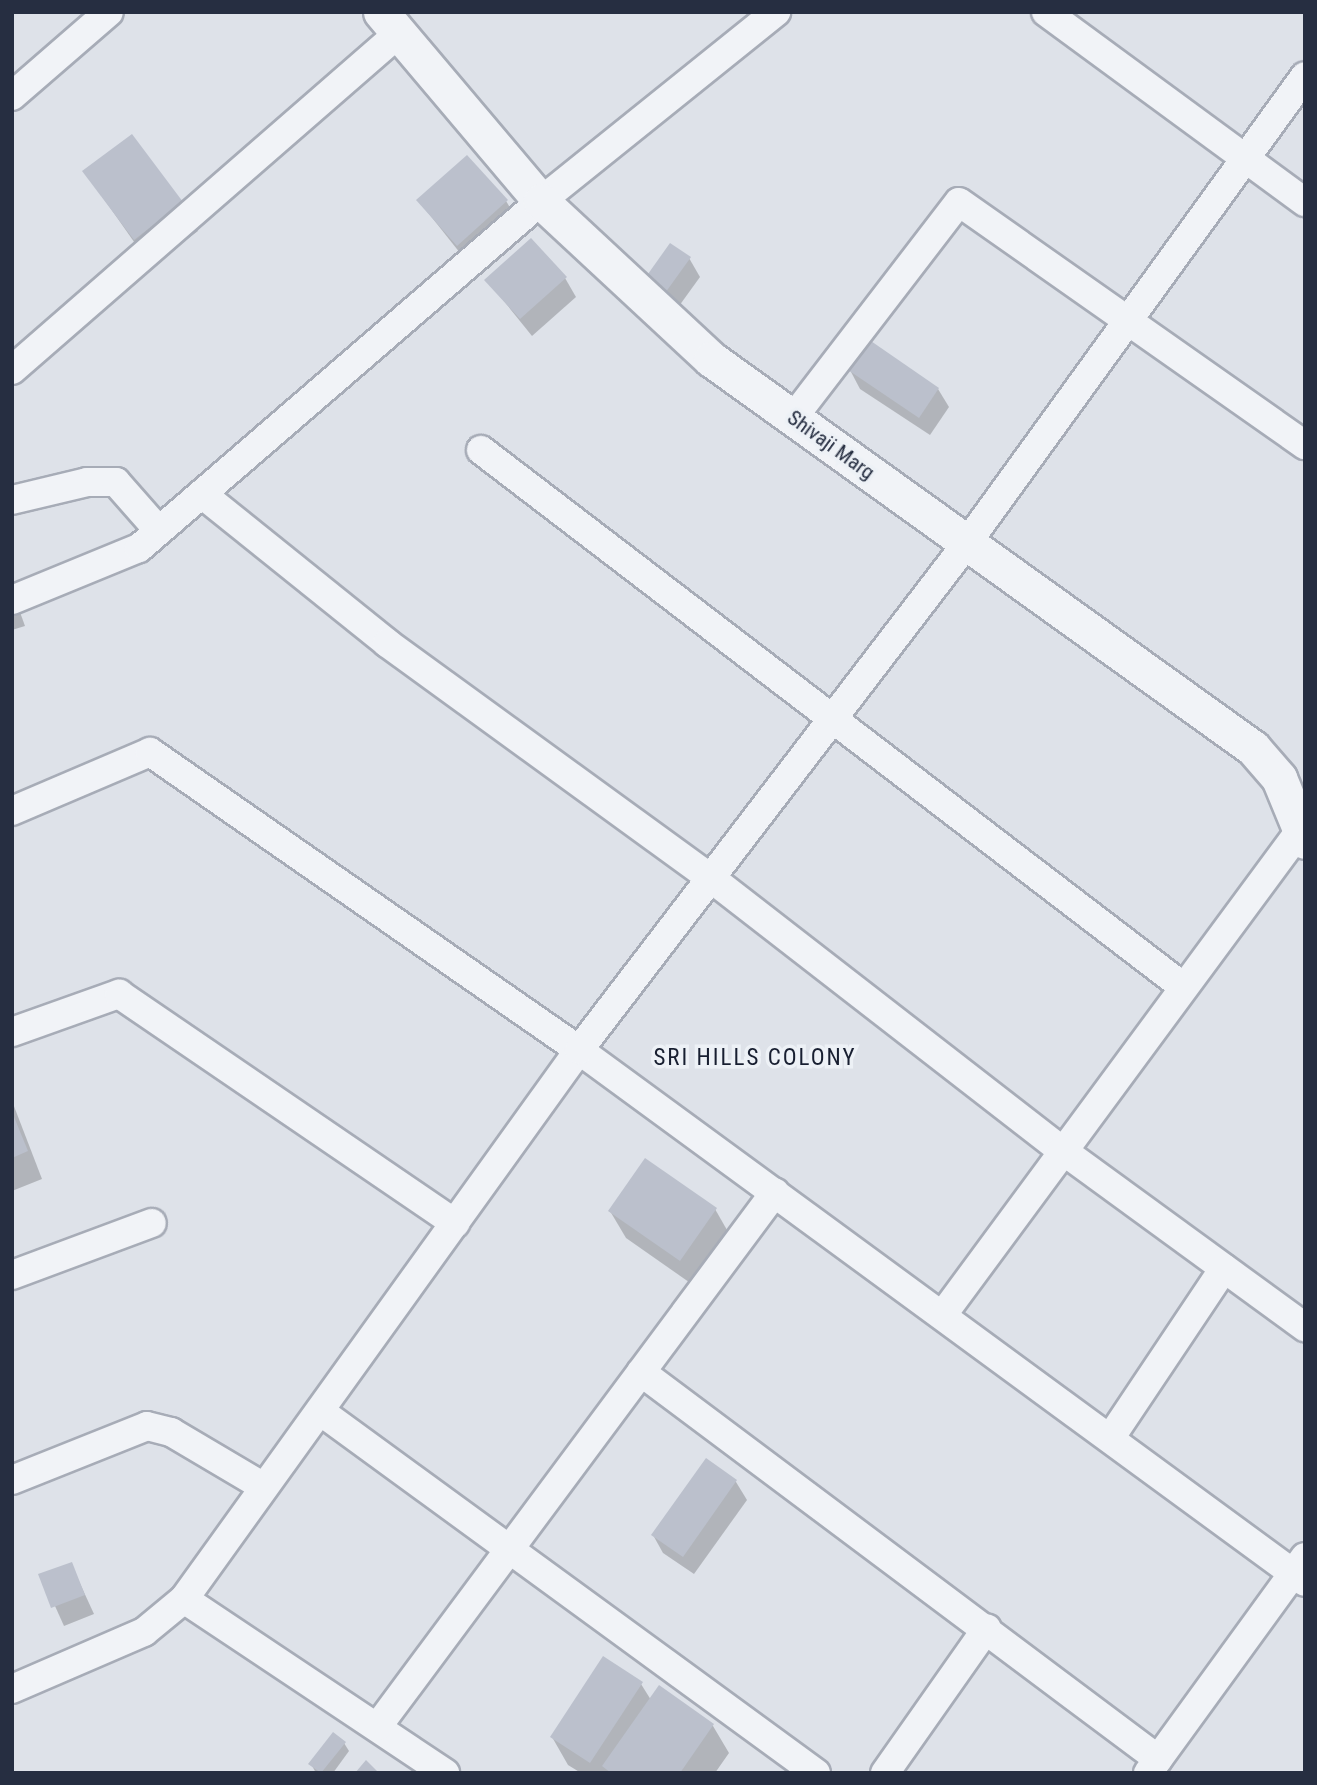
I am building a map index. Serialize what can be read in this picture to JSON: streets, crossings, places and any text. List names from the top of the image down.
{
  "streets": {
    "street": ["Shivaji Marg"]
  },
  "districts": ["SRI HILLS COLONY"]
}
